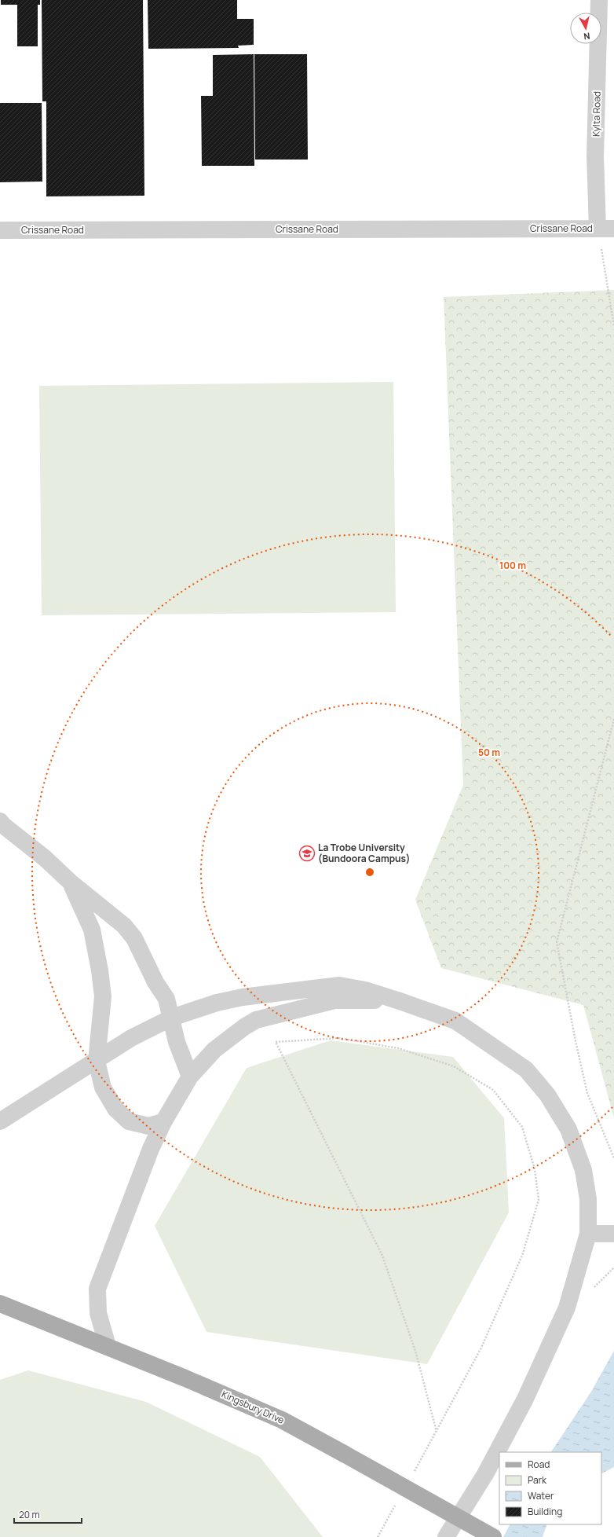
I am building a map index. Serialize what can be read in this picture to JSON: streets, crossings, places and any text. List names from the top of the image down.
{
  "streets": {
    "main road": ["Kingsbury Drive"],
    "street": ["Kylta Road", "Crissane Road"]
  },
  "crossings": [
    ["Kylta Road", "Crissane Road"]
  ],
  "places": {
    "school or university": ["La Trobe University (Bundoora Campus)"]
  },
  "legend": [
    "Road",
    "Park",
    "Water",
    "Building"
  ],
  "scale_bar": "20 m",
  "north": "bottom",
  "rings": ["100 m", "50 m"]
}
